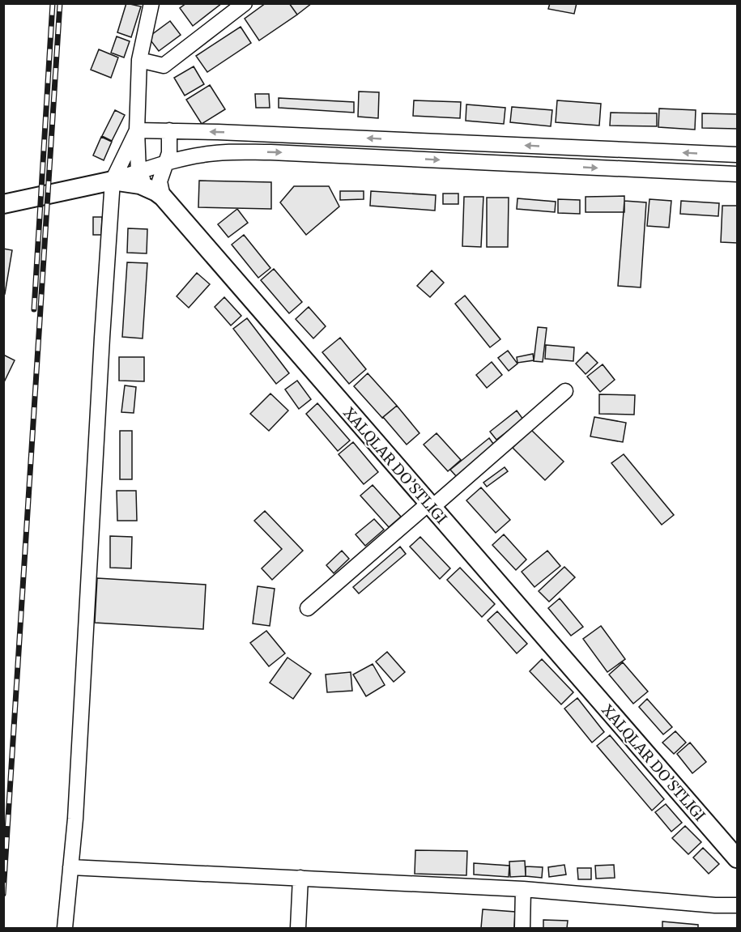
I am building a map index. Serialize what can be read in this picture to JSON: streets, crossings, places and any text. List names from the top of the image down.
{
  "streets": {
    "main road": ["XALQLAR DO’STLIGI"]
  }
}
